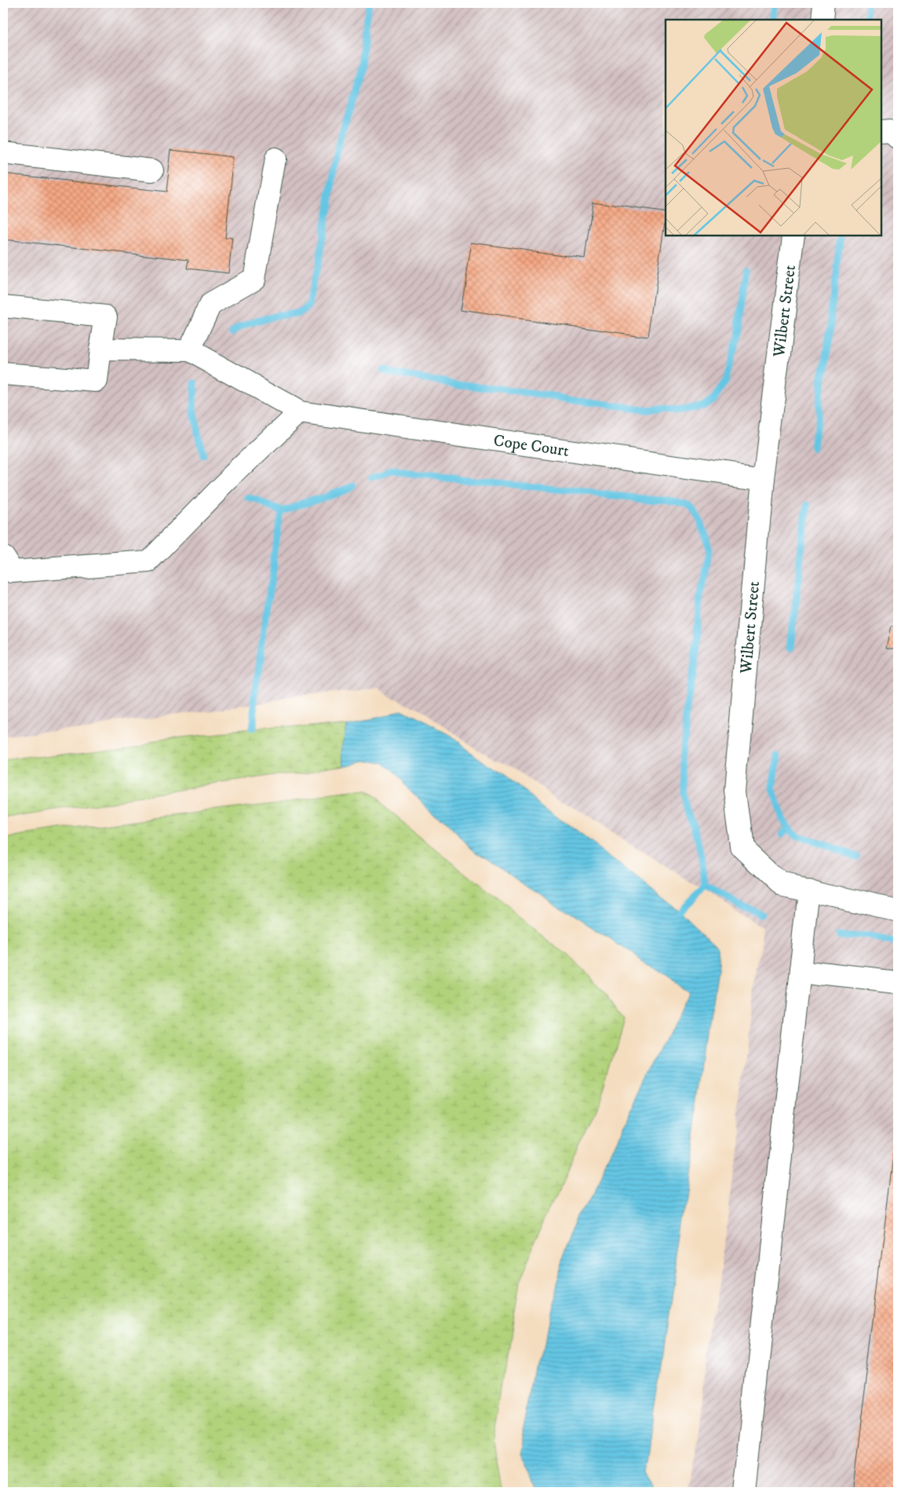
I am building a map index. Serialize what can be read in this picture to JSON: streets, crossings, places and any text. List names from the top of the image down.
{
  "streets": {
    "street": ["Wilbert Street", "Cope Court"]
  },
  "crossings": [
    ["Wilbert Street", "Cope Court"]
  ]
}
